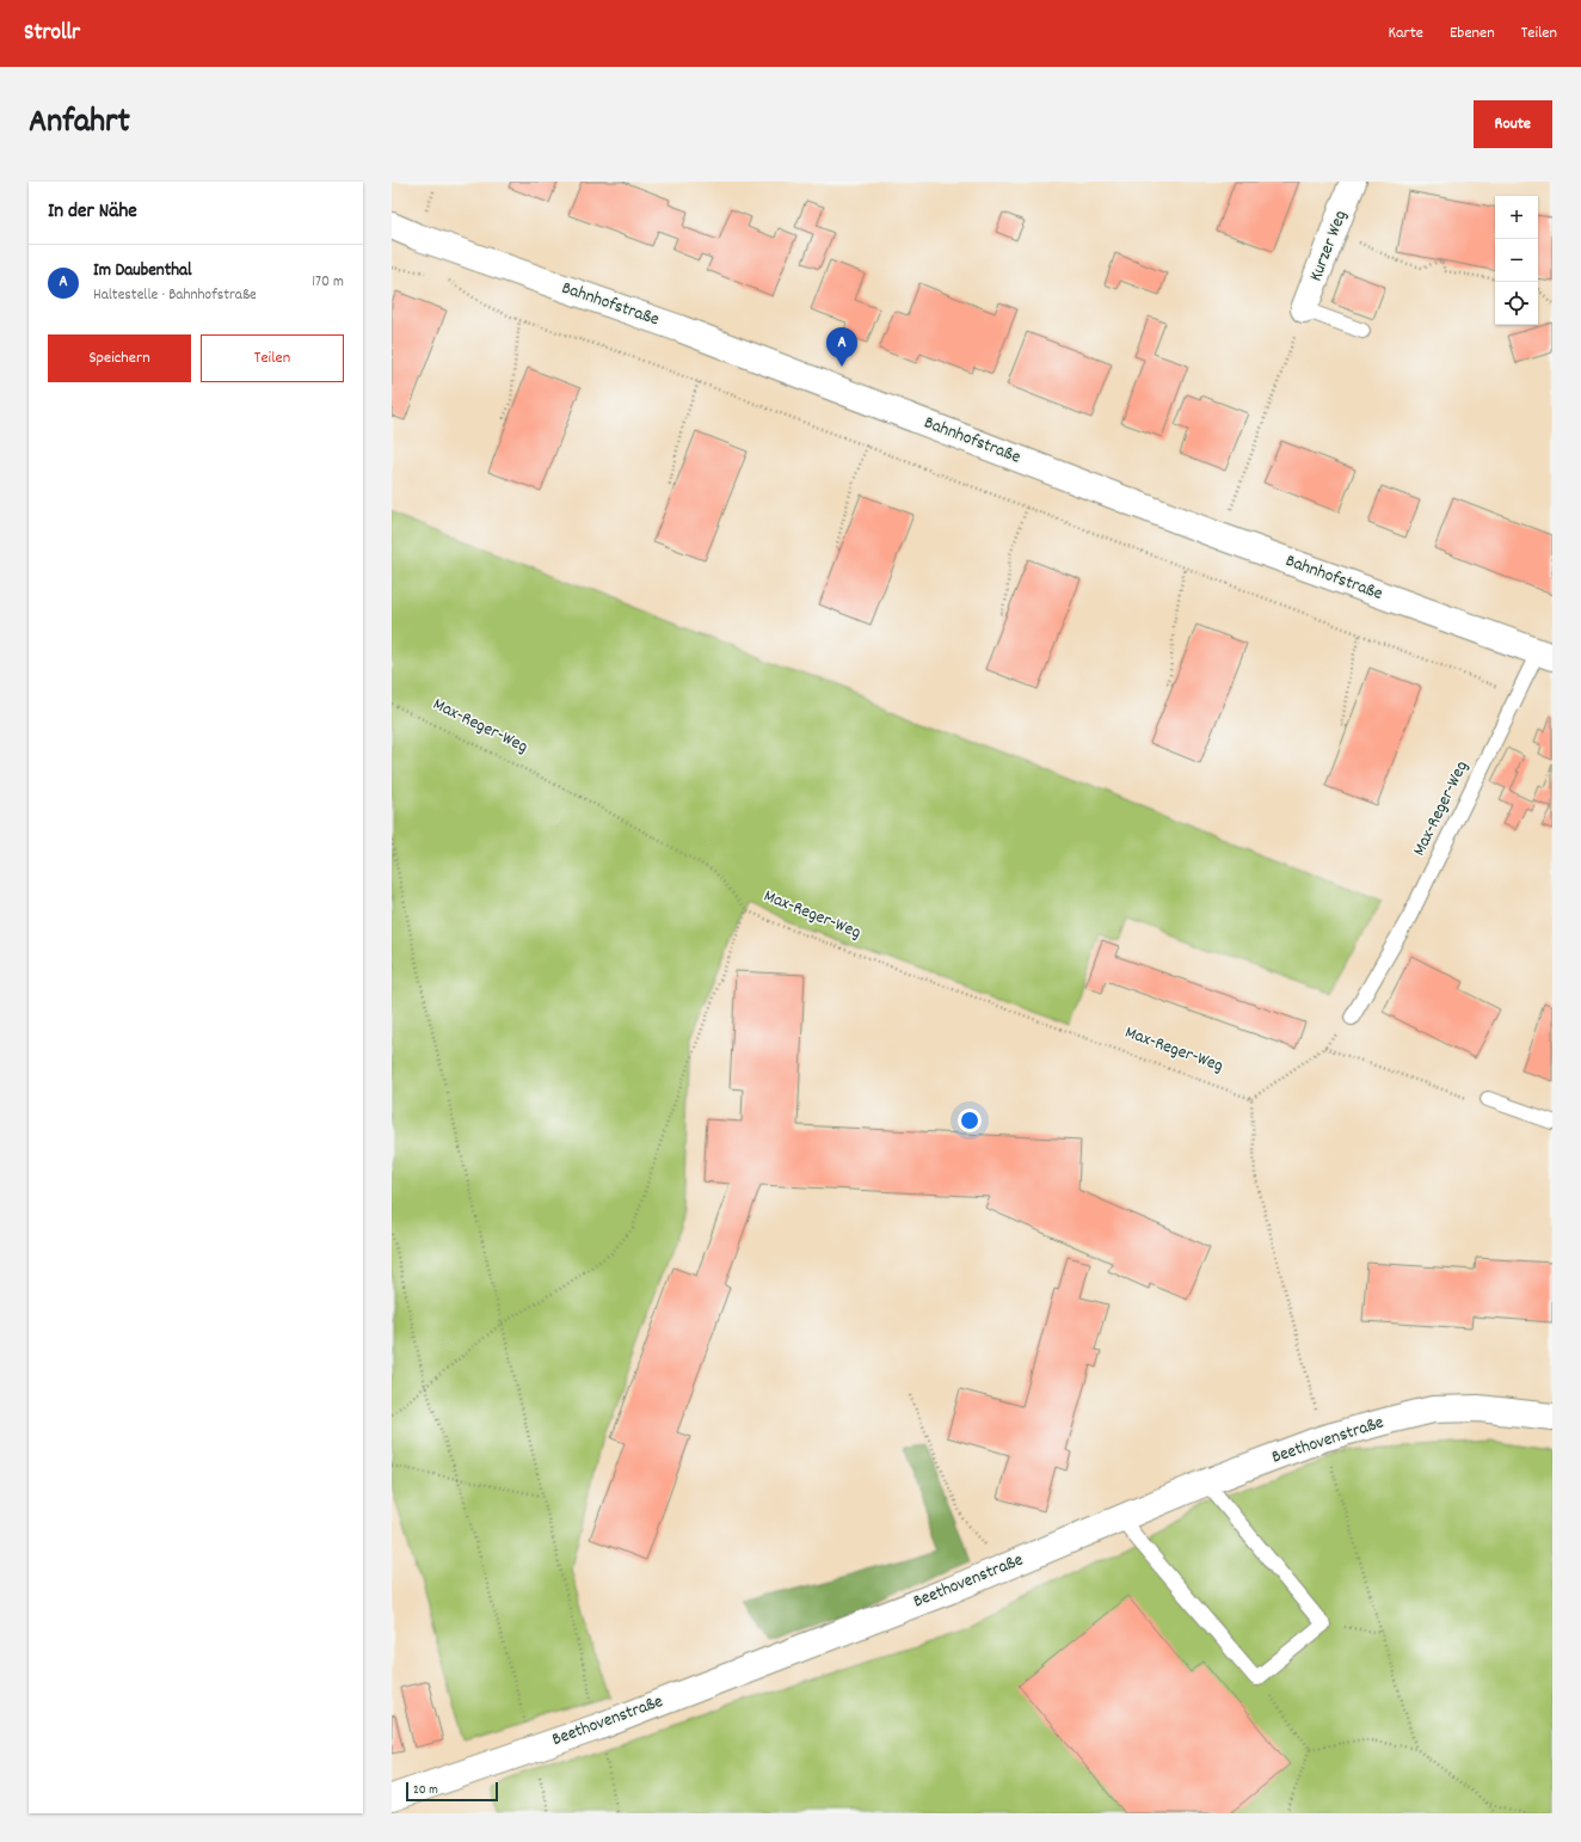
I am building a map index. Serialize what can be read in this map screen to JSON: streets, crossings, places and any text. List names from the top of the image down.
{
  "streets": {
    "street": ["Kurzer Weg", "Bahnhofstraße", "Beethovenstraße"],
    "lane": ["Max-Reger-Weg"]
  },
  "crossings": [
    ["Bahnhofstraße", "Max-Reger-Weg"]
  ],
  "scale_bar": "20 m",
  "page": {
    "header": "Strollr",
    "nav": ["Karte", "Ebenen", "Teilen"],
    "title": "Anfahrt",
    "buttons": [
      "Route",
      ["Speichern", "Teilen"]
    ],
    "heading": "In der Nähe",
    "map_buttons": ["+", "−"],
    "list": [
      {
        "mark": "A",
        "name": "Im Daubenthal",
        "note": "Haltestelle · Bahnhofstraße",
        "value": "170 m"
      }
    ],
    "pins": "A",
    "scale": "20 m"
  }
}
